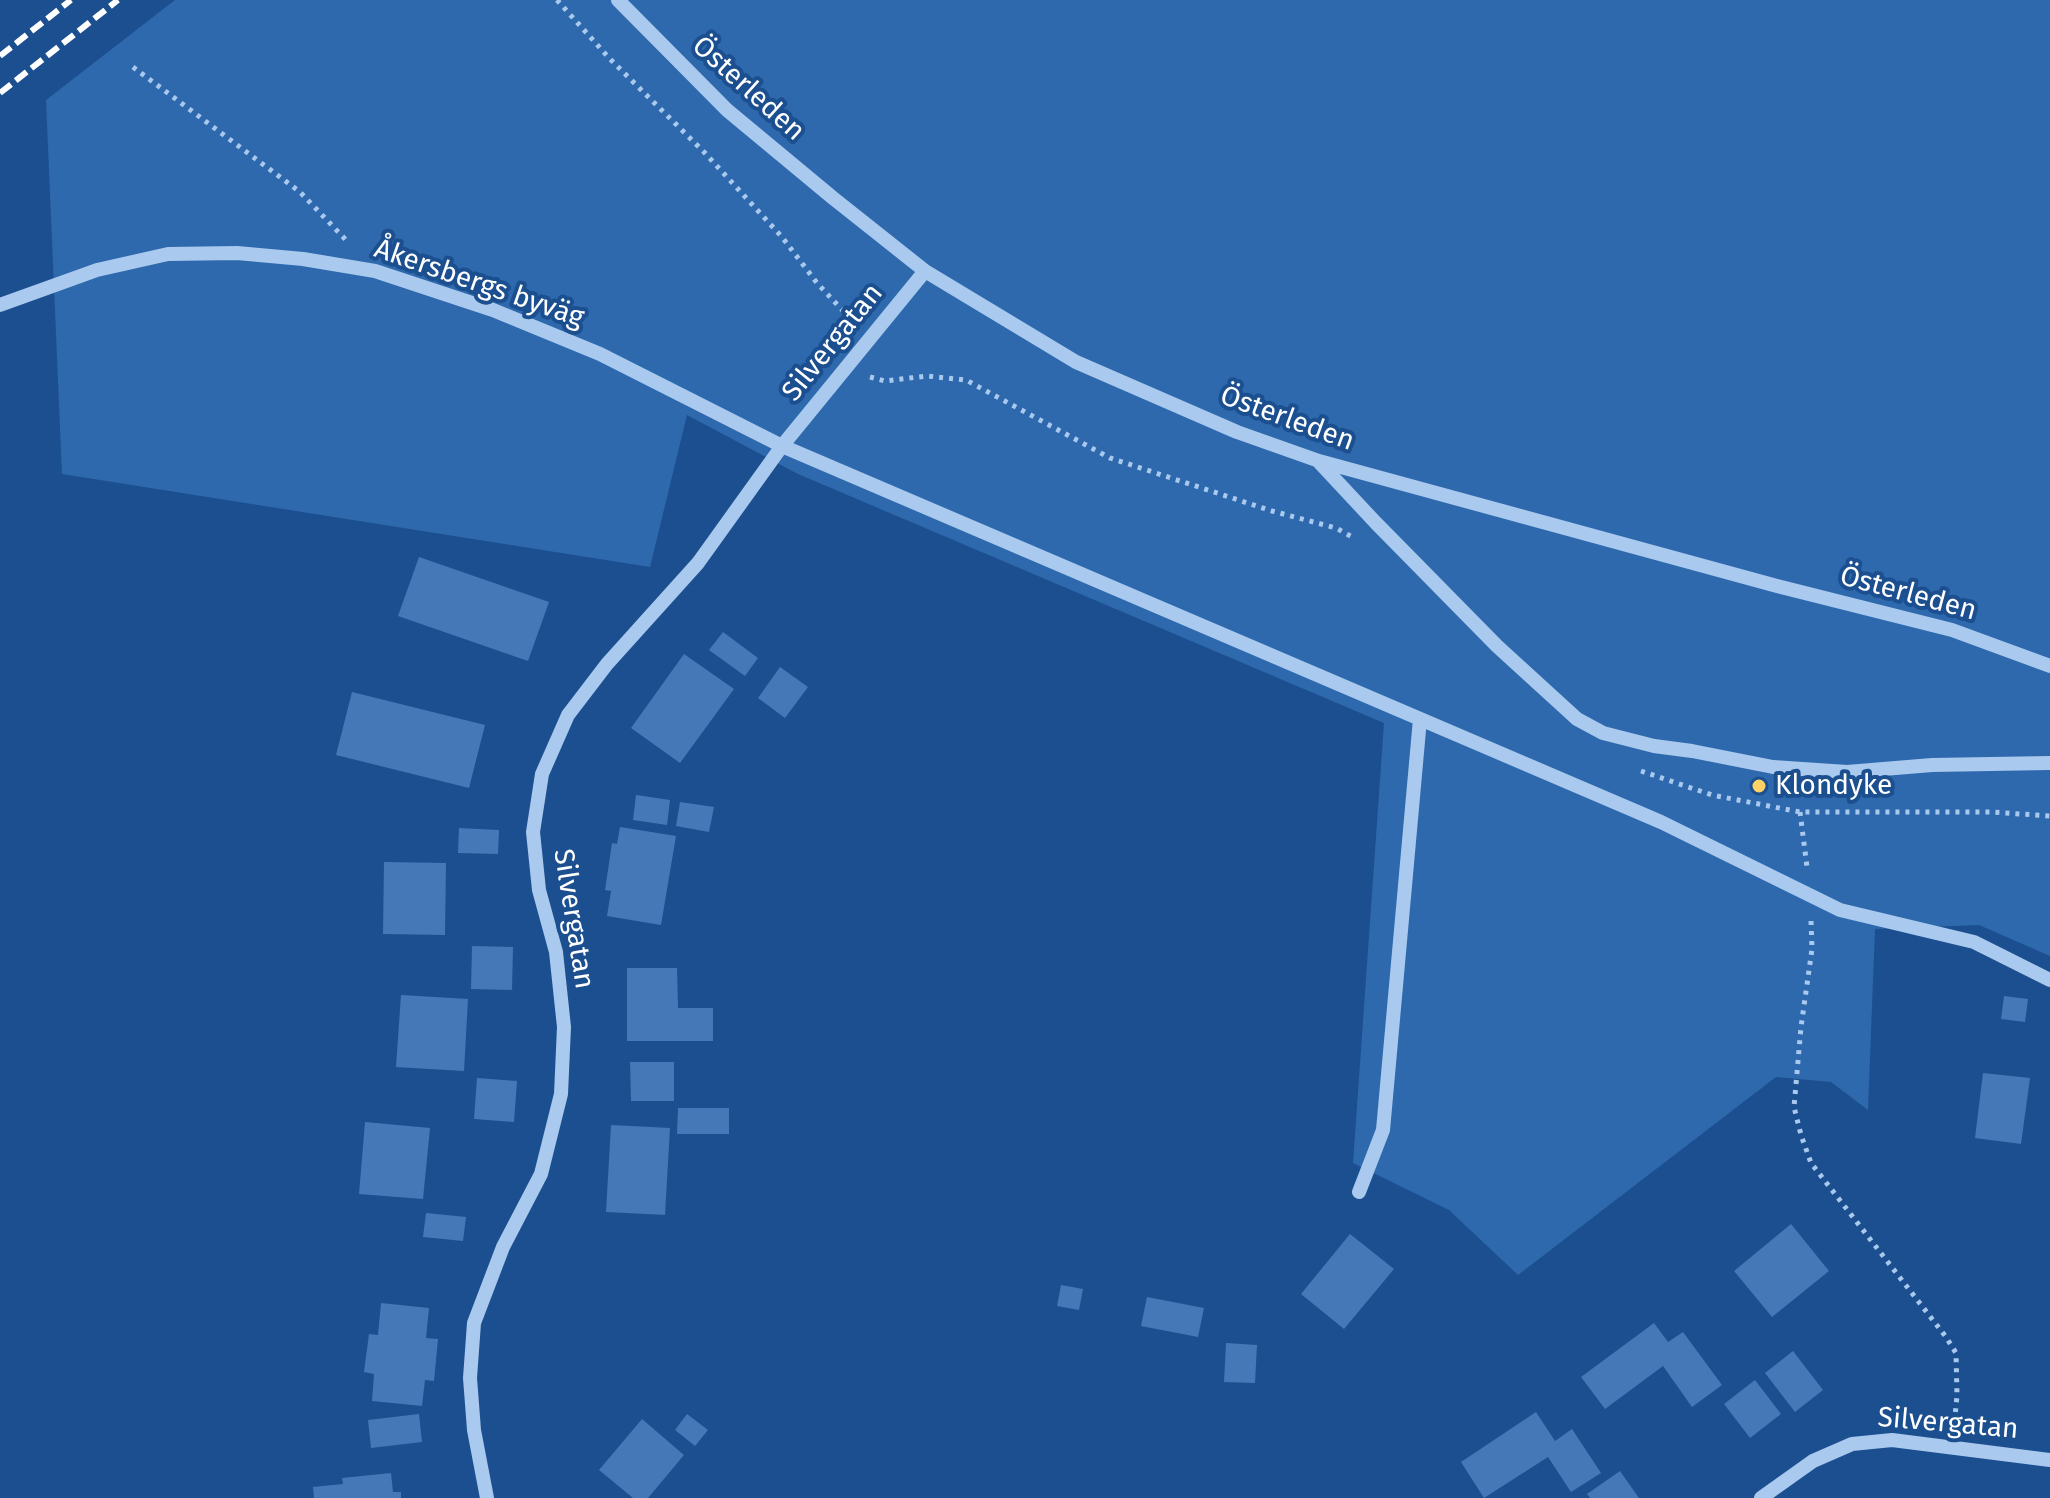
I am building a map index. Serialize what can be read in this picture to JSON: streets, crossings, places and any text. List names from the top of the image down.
{
  "streets": {
    "street": ["Österleden", "Åkersbergs byväg", "Silvergatan"]
  },
  "crossings": [
    ["Österleden", "Silvergatan"],
    ["Åkersbergs byväg", "Silvergatan"]
  ],
  "places": ["Klondyke"]
}
